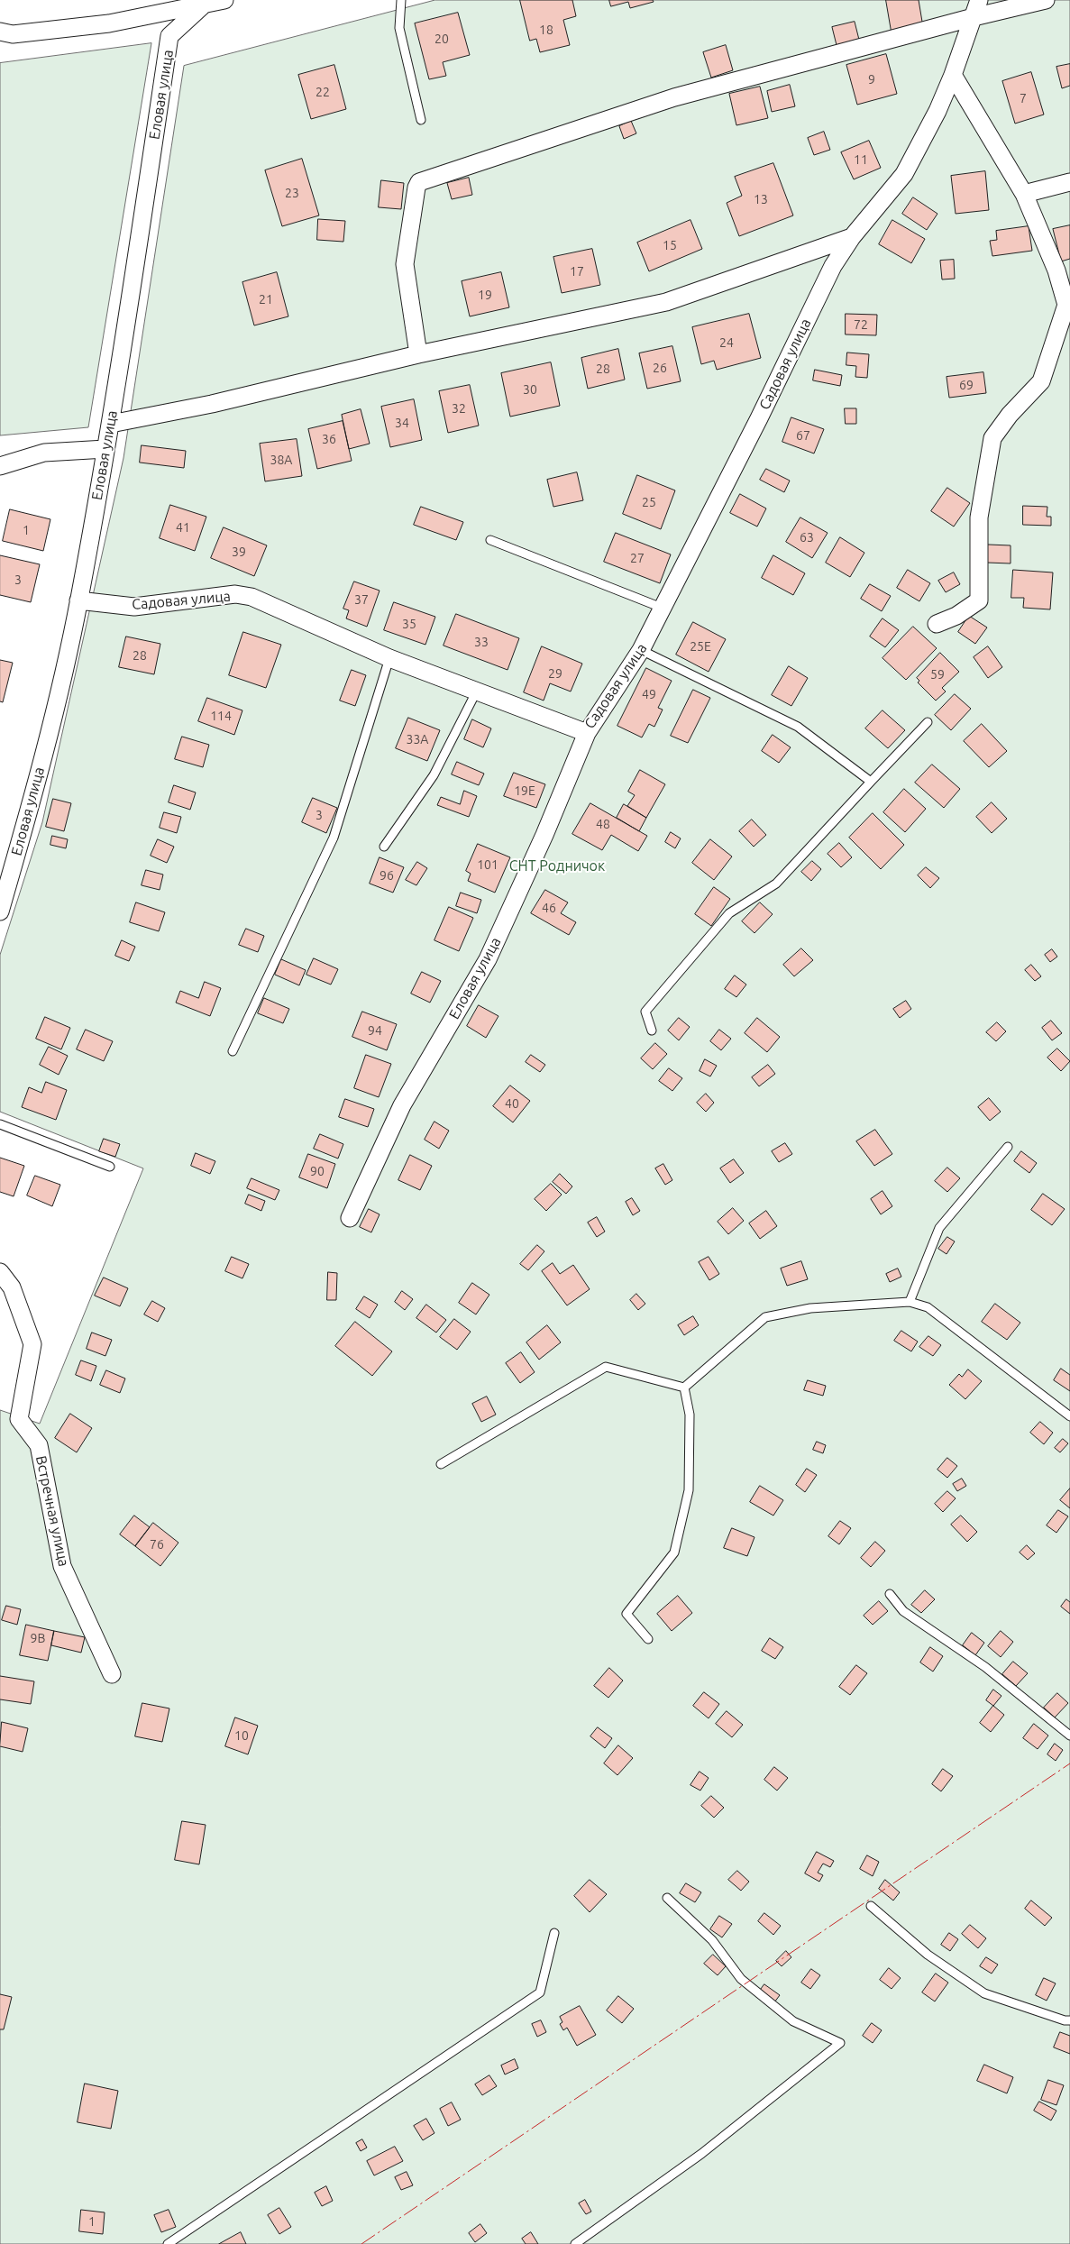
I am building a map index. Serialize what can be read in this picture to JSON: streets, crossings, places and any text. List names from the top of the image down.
{
  "streets": {
    "street": ["Еловая улица", "Садовая улица", "Встречная улица"]
  },
  "crossings": [
    ["Еловая улица", "Садовая улица"]
  ],
  "parks": ["СНТ Родничок"],
  "house_numbers": [
    "18",
    "20",
    "9",
    "22",
    "7",
    "11",
    "23",
    "13",
    "15",
    "17",
    "19",
    "21",
    "72",
    "24",
    "26",
    "28",
    "69",
    "30",
    "32",
    "34",
    "67",
    "36",
    "38А",
    "25",
    "41",
    "1",
    "63",
    "39",
    "27",
    "3",
    "37",
    "35",
    "33",
    "25Е",
    "28",
    "29",
    "59",
    "49",
    "114",
    "33А",
    "19Е",
    "3",
    "48",
    "101",
    "96",
    "46",
    "94",
    "40",
    "90",
    "76",
    "9В",
    "10",
    "1"
  ]
}
